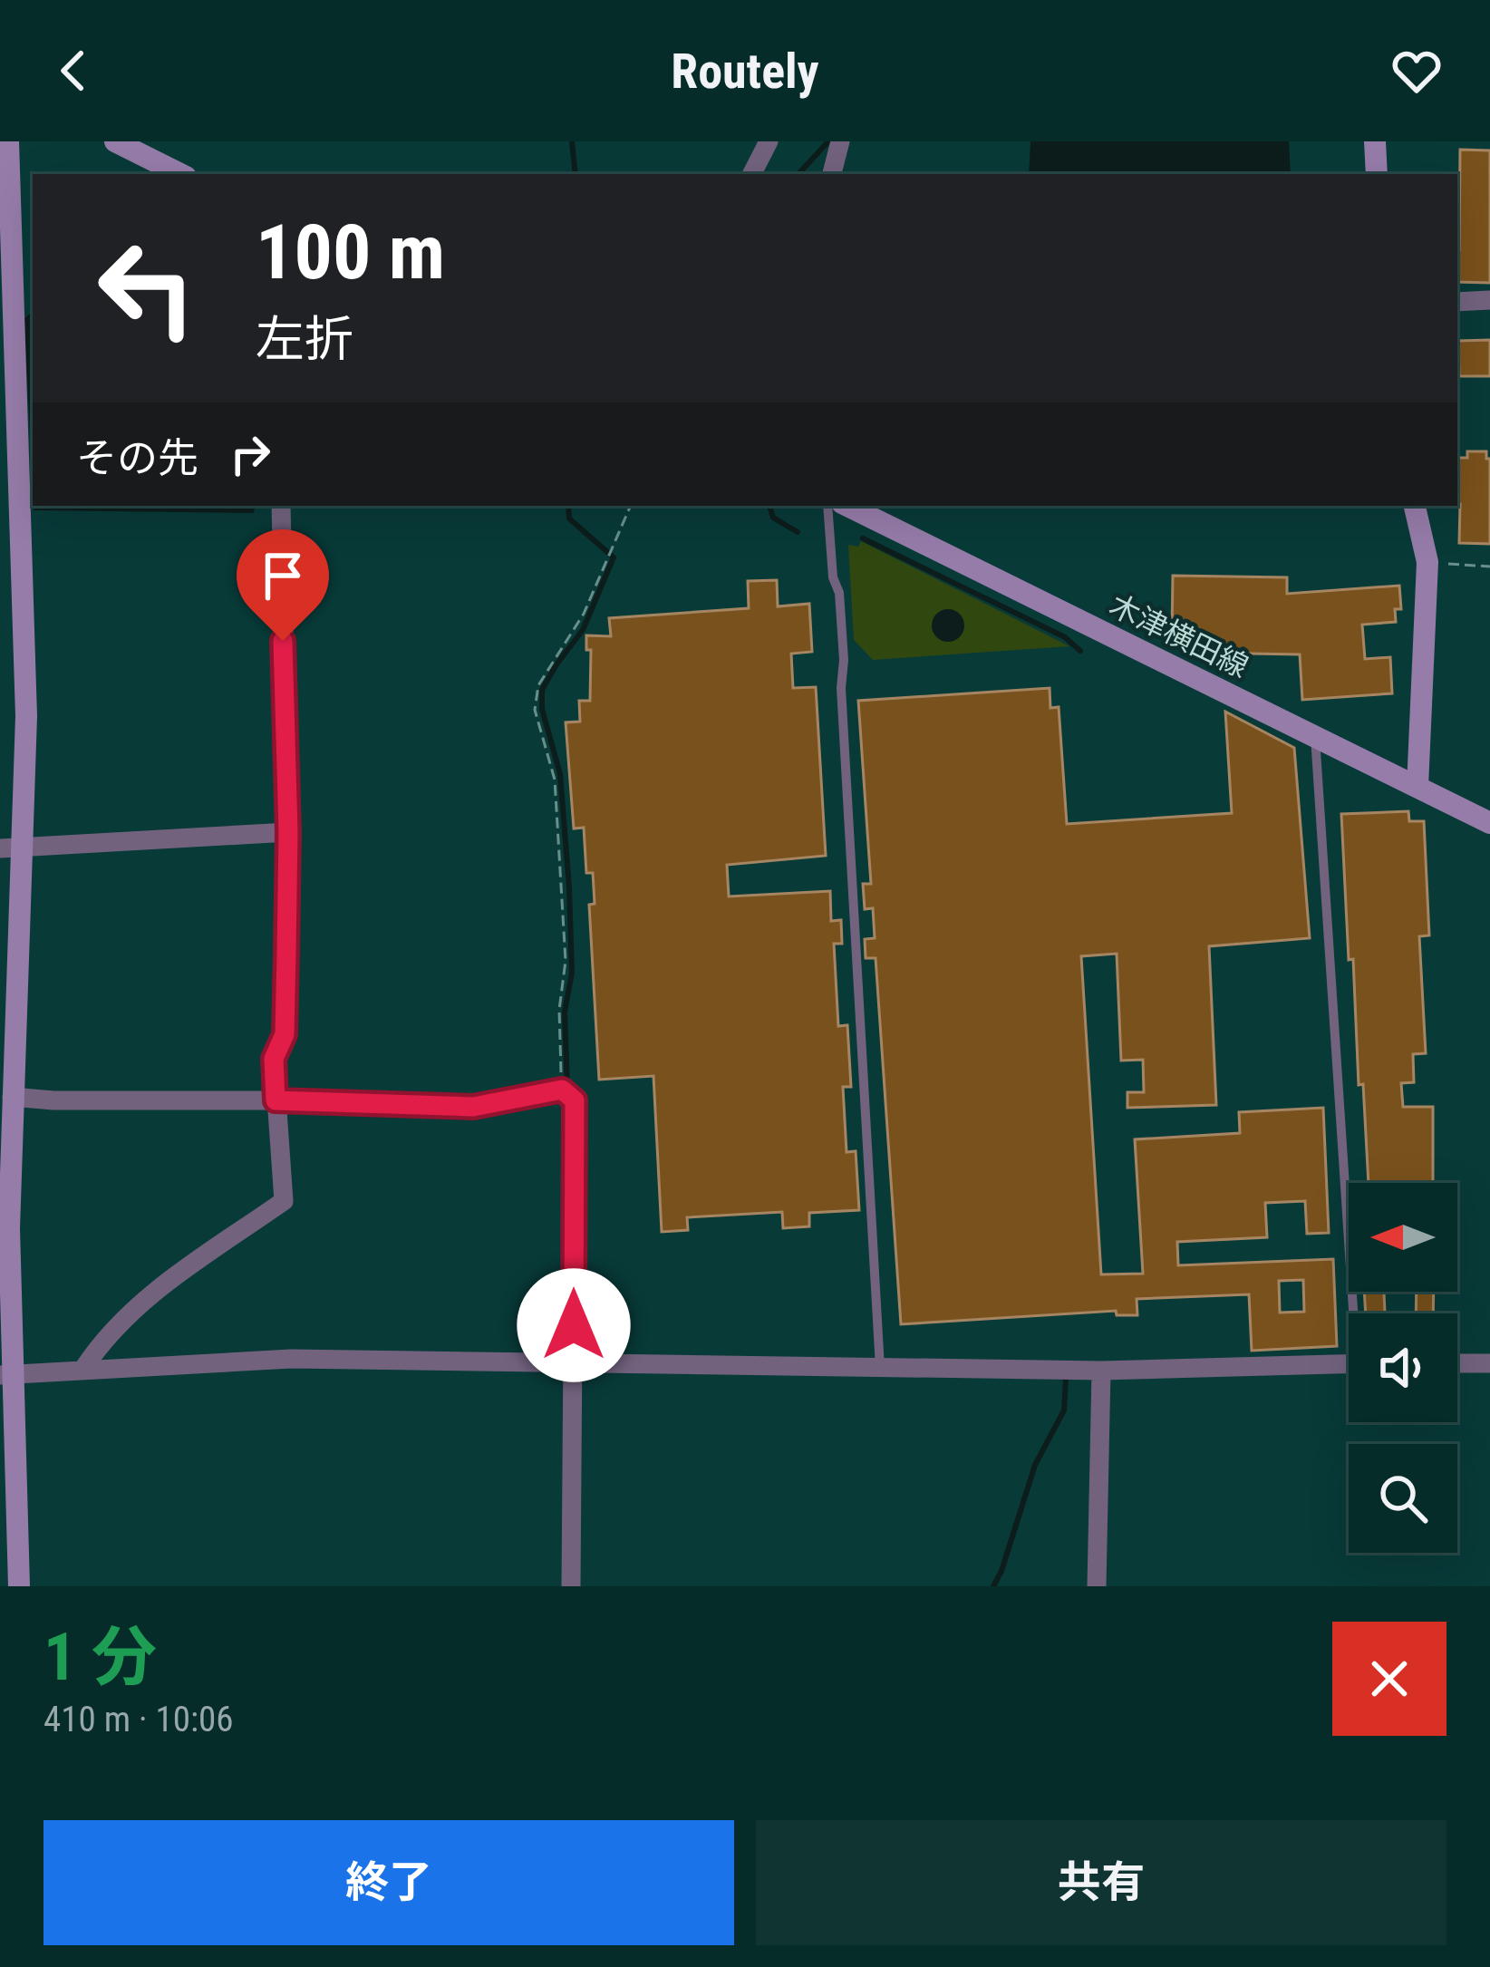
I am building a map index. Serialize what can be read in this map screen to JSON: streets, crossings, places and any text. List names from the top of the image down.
{
  "streets": {
    "main road": ["木津横田線"]
  },
  "north": "left",
  "page": {
    "header": "Routely",
    "turn": ["100 m", "左折"],
    "then": "その先",
    "heading": ["1 分", "410 m · 10:06"],
    "buttons": ["終了", "共有"]
  }
}
